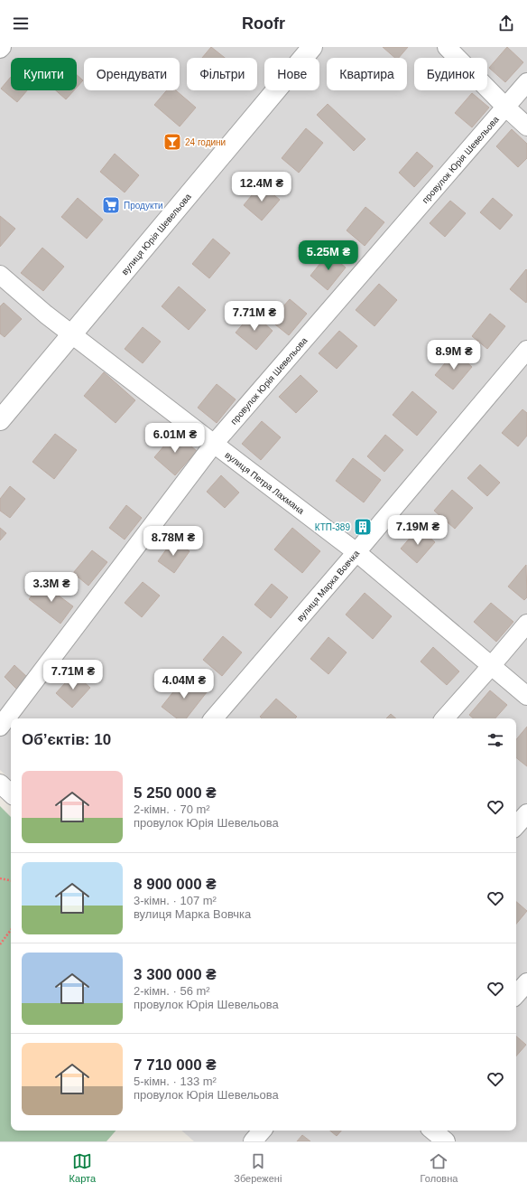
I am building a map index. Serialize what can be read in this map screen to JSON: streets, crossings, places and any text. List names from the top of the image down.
{
  "streets": {
    "street": [
      "провулок Юрія Шевельова",
      "вулиця Юрія Шевельова",
      "вулиця Петра Лахмана",
      "вулиця Марка Вовчка"
    ]
  },
  "crossings": [
    ["провулок Юрія Шевельова", "вулиця Петра Лахмана"],
    ["вулиця Юрія Шевельова", "вулиця Петра Лахмана"],
    ["вулиця Петра Лахмана", "вулиця Марка Вовчка"]
  ],
  "places": {
    "bar": ["24 години"],
    "supermarket": ["Продукти"],
    "building": ["КТП-389"]
  },
  "page": {
    "header": "Roofr",
    "chip": [
      "Купити",
      "Орендувати",
      "Фільтри",
      "Нове",
      "Квартира",
      "Будинок"
    ],
    "price": [
      "12.4M ₴",
      "5.25M ₴",
      "7.71M ₴",
      "8.9M ₴",
      "6.01M ₴",
      "7.19M ₴",
      "8.78M ₴",
      "3.3M ₴",
      "7.71M ₴",
      "4.04M ₴"
    ],
    "heading": "Об’єктів: 10",
    "list": [
      {
        "name": "5 250 000 ₴",
        "note": "2-кімн. · 70 m² · провулок Юрія Шевельова"
      },
      {
        "name": "8 900 000 ₴",
        "note": "3-кімн. · 107 m² · вулиця Марка Вовчка"
      },
      {
        "name": "3 300 000 ₴",
        "note": "2-кімн. · 56 m² · провулок Юрія Шевельова"
      },
      {
        "name": "7 710 000 ₴",
        "note": "5-кімн. · 133 m² · провулок Юрія Шевельова"
      }
    ],
    "tabs": ["Карта", "Збережені", "Головна"]
  }
}
